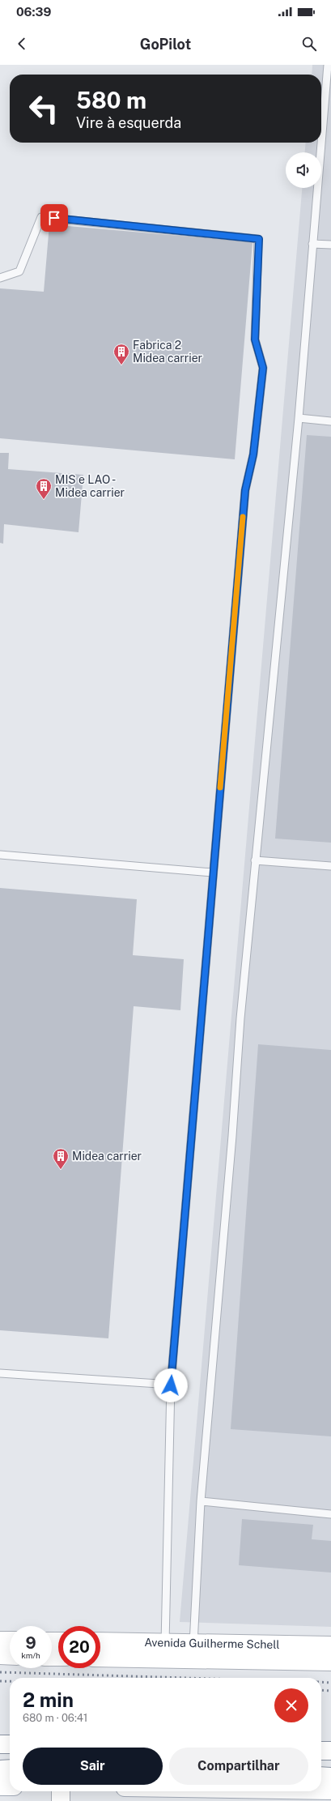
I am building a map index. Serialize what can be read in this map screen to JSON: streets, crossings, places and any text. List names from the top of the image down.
{
  "streets": {
    "main road": ["Avenida Guilherme Schell"]
  },
  "places": {
    "building": ["Fabrica 2 Midea carrier", "MIS e LAO - Midea carrier", "Midea carrier"]
  },
  "page": {
    "status": "06:39",
    "header": "GoPilot",
    "turn": ["580 m", "Vire à esquerda"],
    "speed": "9 km/h",
    "limit": "20",
    "heading": ["2 min", "680 m · 06:41"],
    "buttons": ["Sair", "Compartilhar"]
  }
}
